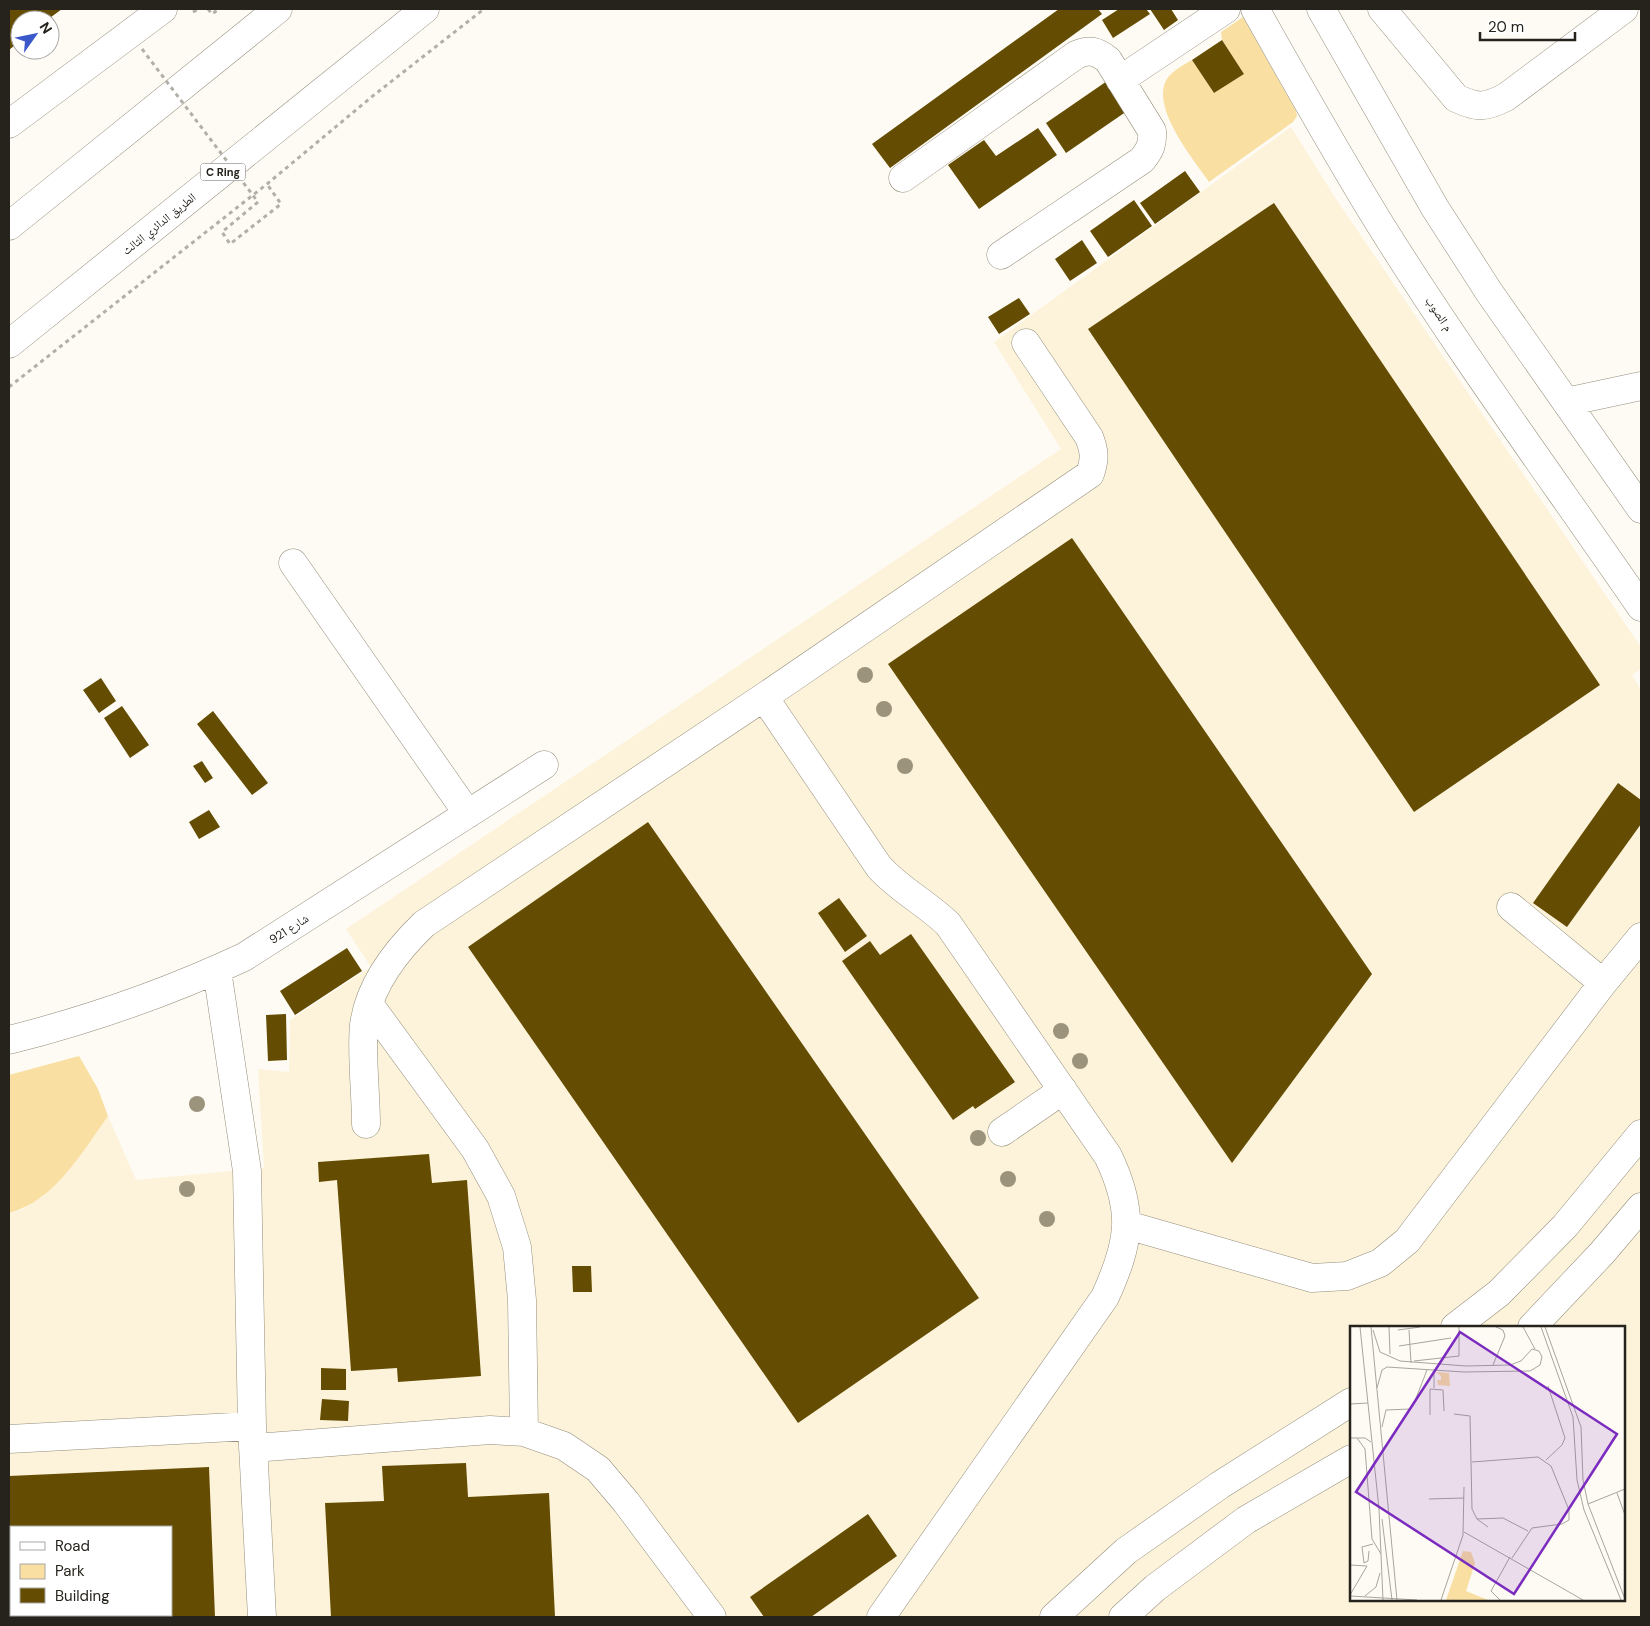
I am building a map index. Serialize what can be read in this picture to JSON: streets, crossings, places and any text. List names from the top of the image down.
{
  "streets": {
    "main road": [
      "C Ring",
      "الطريق الدائري الثالث",
      "م الصوب",
      "شارع 921"
    ]
  },
  "legend": ["Road", "Park", "Building"],
  "scale_bar": "20 m",
  "north": "top right"
}
